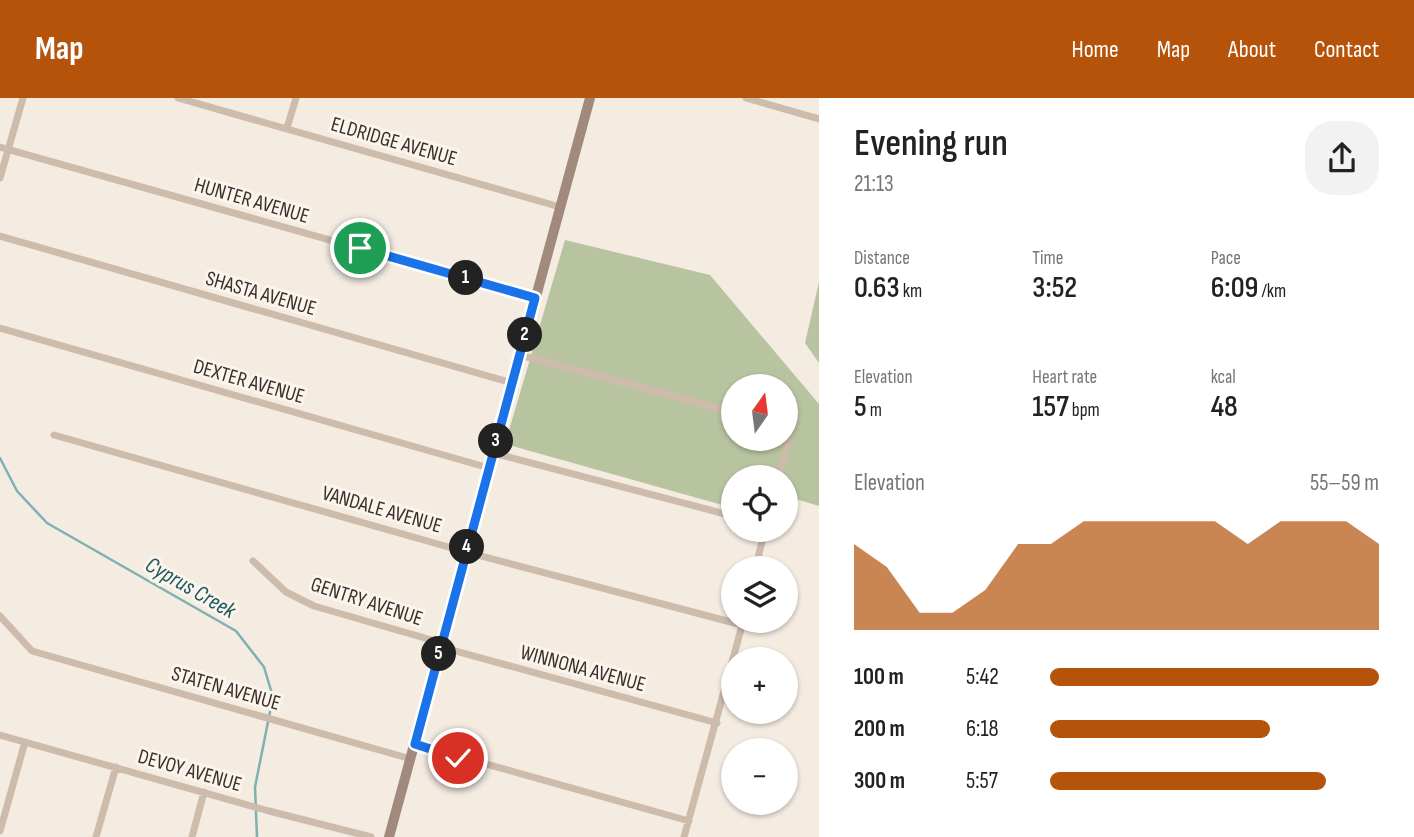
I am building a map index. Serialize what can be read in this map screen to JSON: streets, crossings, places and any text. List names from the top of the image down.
{
  "streets": {
    "street": [
      "ELDRIDGE AVENUE",
      "HUNTER AVENUE",
      "SHASTA AVENUE",
      "DEXTER AVENUE",
      "VANDALE AVENUE",
      "GENTRY AVENUE",
      "WINNONA AVENUE",
      "STATEN AVENUE",
      "DEVOY AVENUE"
    ]
  },
  "crossings": [
    ["GENTRY AVENUE", "WINNONA AVENUE"]
  ],
  "water": ["Cyprus Creek"],
  "north": "top",
  "page": {
    "header": "Map",
    "nav": [
      "Home",
      "Map",
      "About",
      "Contact"
    ],
    "heading": ["Evening run", "21:13"],
    "stats": [
      ["Distance", "0.63 km"],
      ["Time", "3:52"],
      ["Pace", "6:09 /km"],
      ["Elevation", "5 m"],
      ["Heart rate", "157 bpm"],
      ["kcal", "48"]
    ],
    "pins": [
      "1",
      "2",
      "3",
      "4",
      "5"
    ],
    "map_buttons": ["+", "−"],
    "chart": ["Elevation", "55–59 m"],
    "list": [
      {
        "name": "100 m",
        "note": "5:42"
      },
      {
        "name": "200 m",
        "note": "6:18"
      },
      {
        "name": "300 m",
        "note": "5:57"
      }
    ]
  }
}
